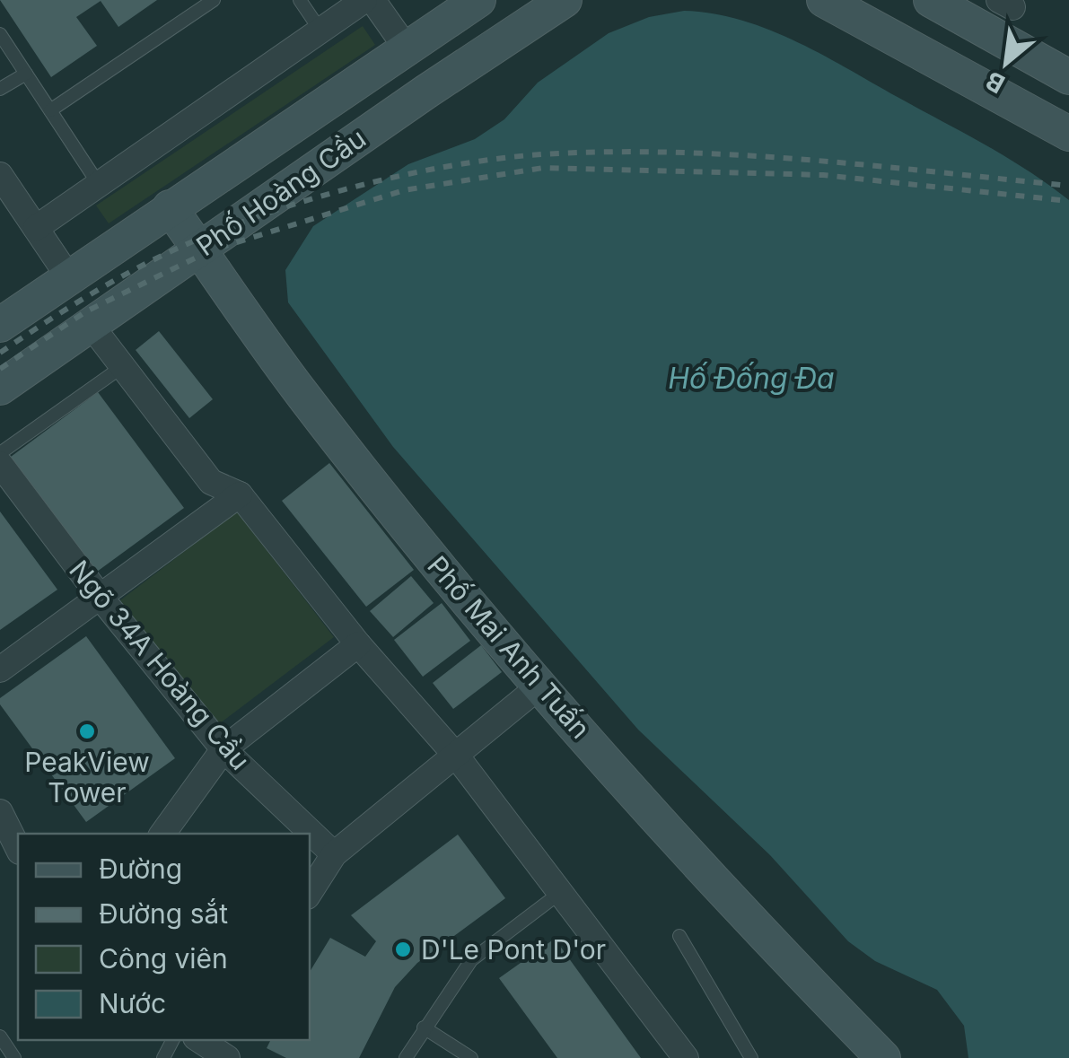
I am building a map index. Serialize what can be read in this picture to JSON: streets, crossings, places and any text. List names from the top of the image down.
{
  "streets": {
    "main road": ["Phố Hoàng Cầu", "Phố Mai Anh Tuấn"],
    "street": ["Ngõ 34A Hoàng Cầu"]
  },
  "crossings": [
    ["Phố Hoàng Cầu", "Phố Mai Anh Tuấn"]
  ],
  "water": ["Hố Đống Đa"],
  "places": ["PeakView Tower", "D'Le Pont D'or"],
  "legend": [
    "Đường",
    "Đường sắt",
    "Công viên",
    "Nước"
  ],
  "north": "bottom left"
}
